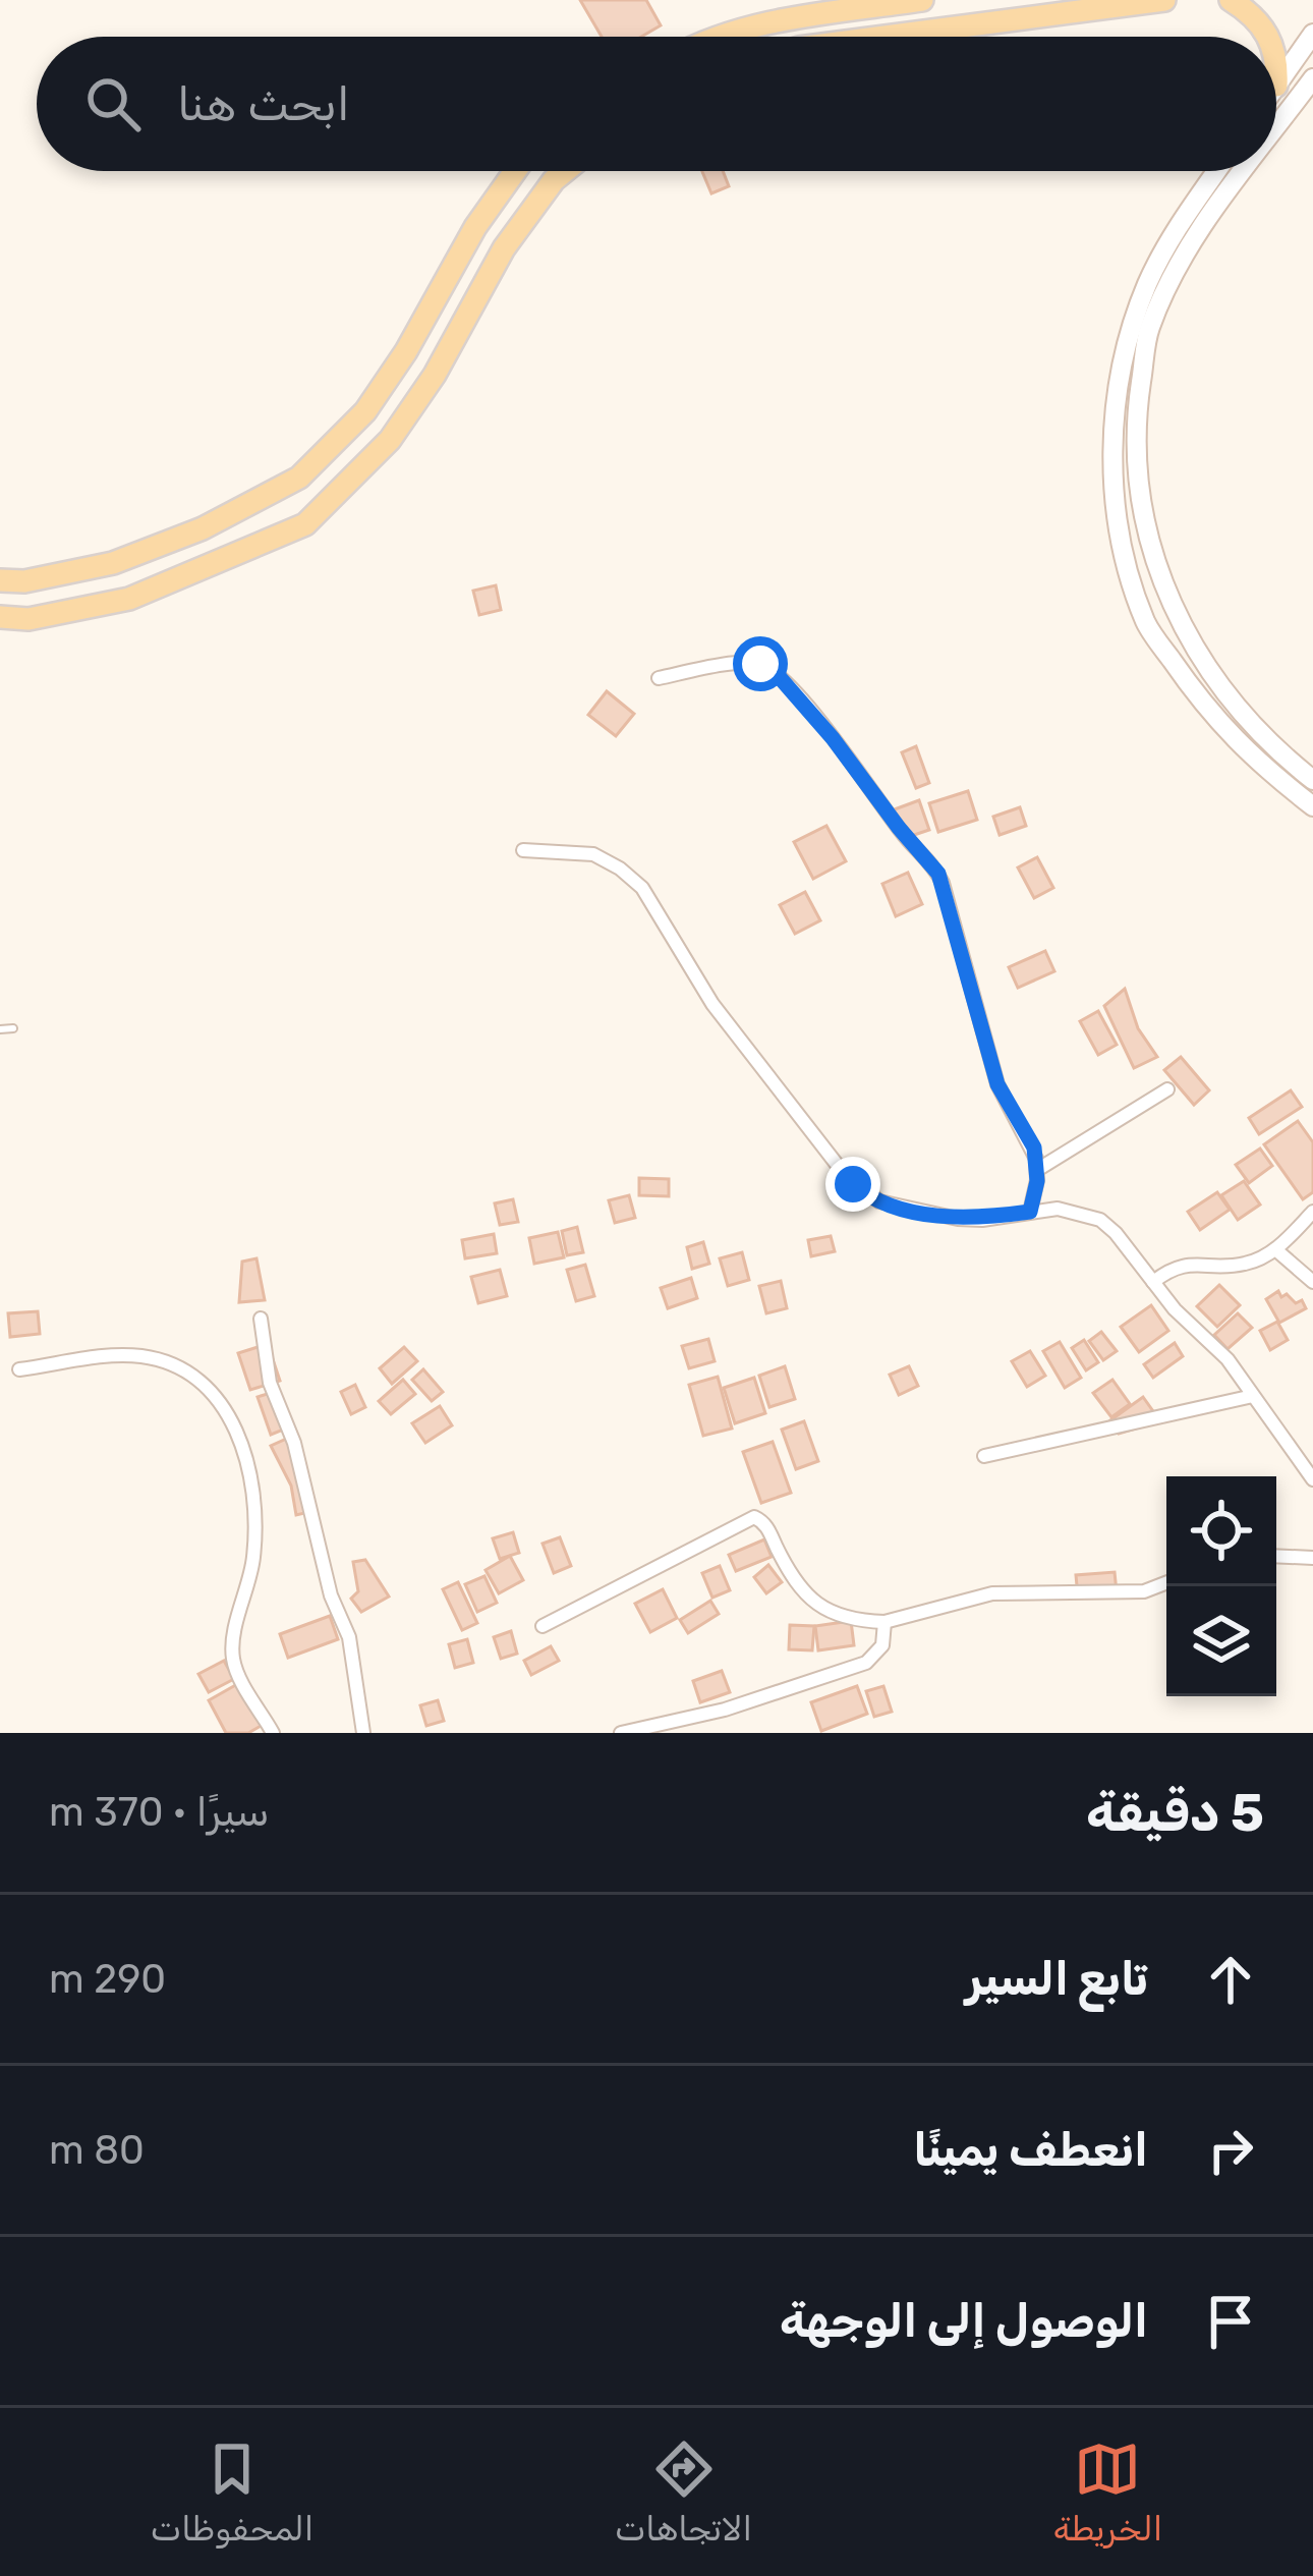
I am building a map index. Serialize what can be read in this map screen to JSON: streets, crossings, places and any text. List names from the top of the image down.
{
  "page": {
    "search": "ابحث هنا",
    "heading": ["5 دقيقة", "سيرًا · 370 m"],
    "list": [
      ["تابع السير", "290 m"],
      ["انعطف يمينًا", "80 m"],
      "الوصول إلى الوجهة"
    ],
    "nav": ["الخريطة", "الاتجاهات", "المحفوظات"]
  }
}
